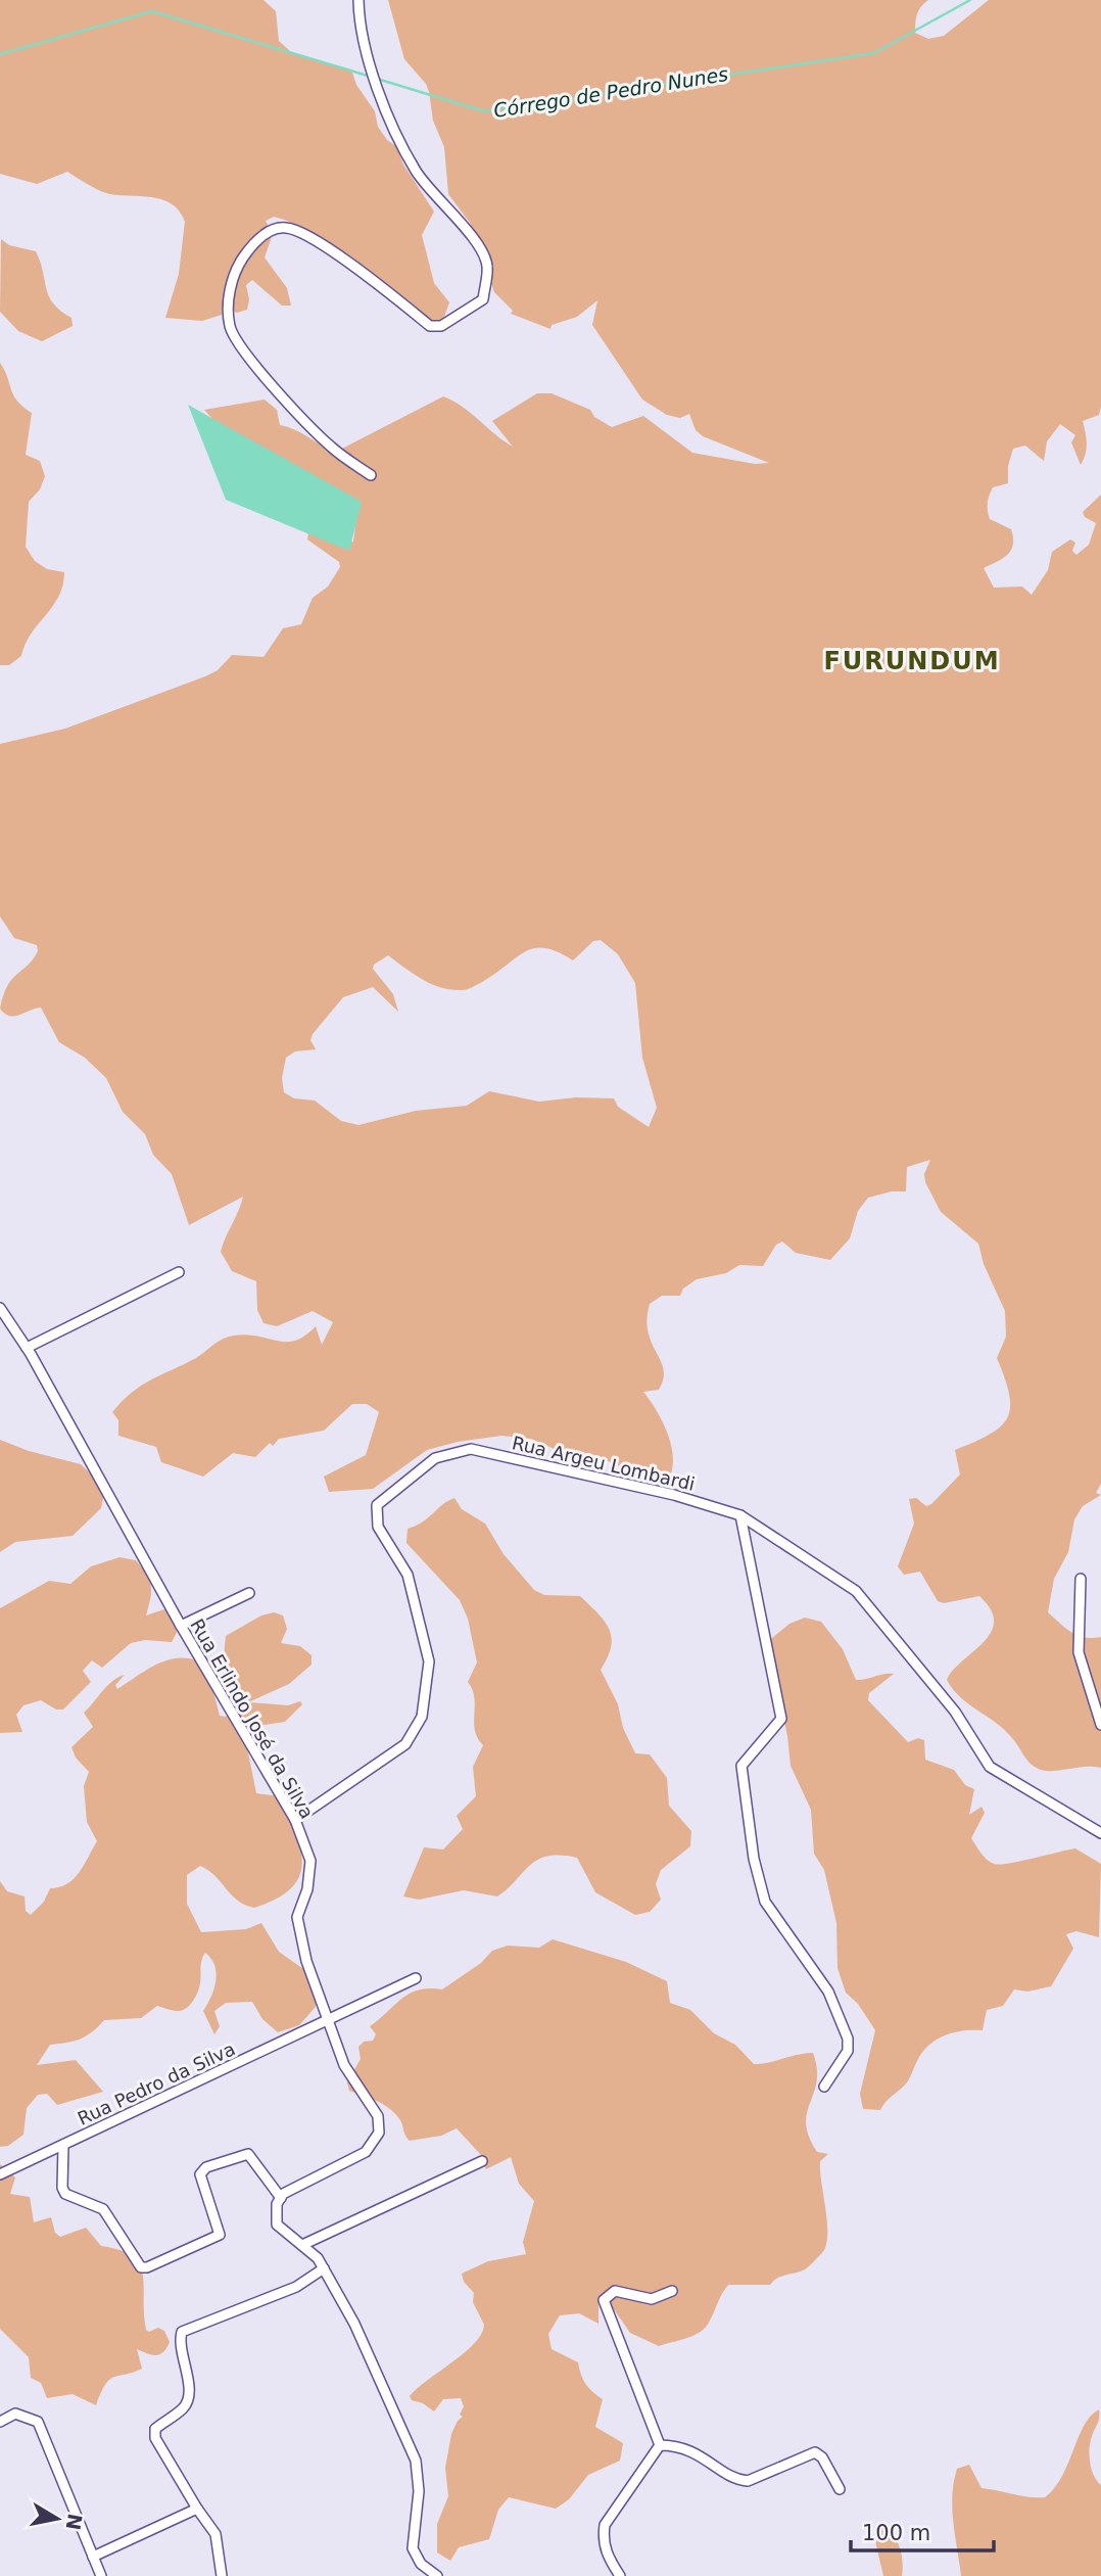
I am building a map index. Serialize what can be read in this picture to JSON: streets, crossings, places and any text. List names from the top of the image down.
{
  "streets": {
    "street": ["Rua Argeu Lombardi", "Rua Erlindo José da Silva", "Rua Pedro da Silva"]
  },
  "crossings": [
    ["Rua Argeu Lombardi", "Rua Erlindo José da Silva"],
    ["Rua Erlindo José da Silva", "Rua Pedro da Silva"]
  ],
  "districts": ["FURUNDUM"],
  "water": ["Córrego de Pedro Nunes"],
  "scale_bar": "100 m",
  "north": "right"
}
